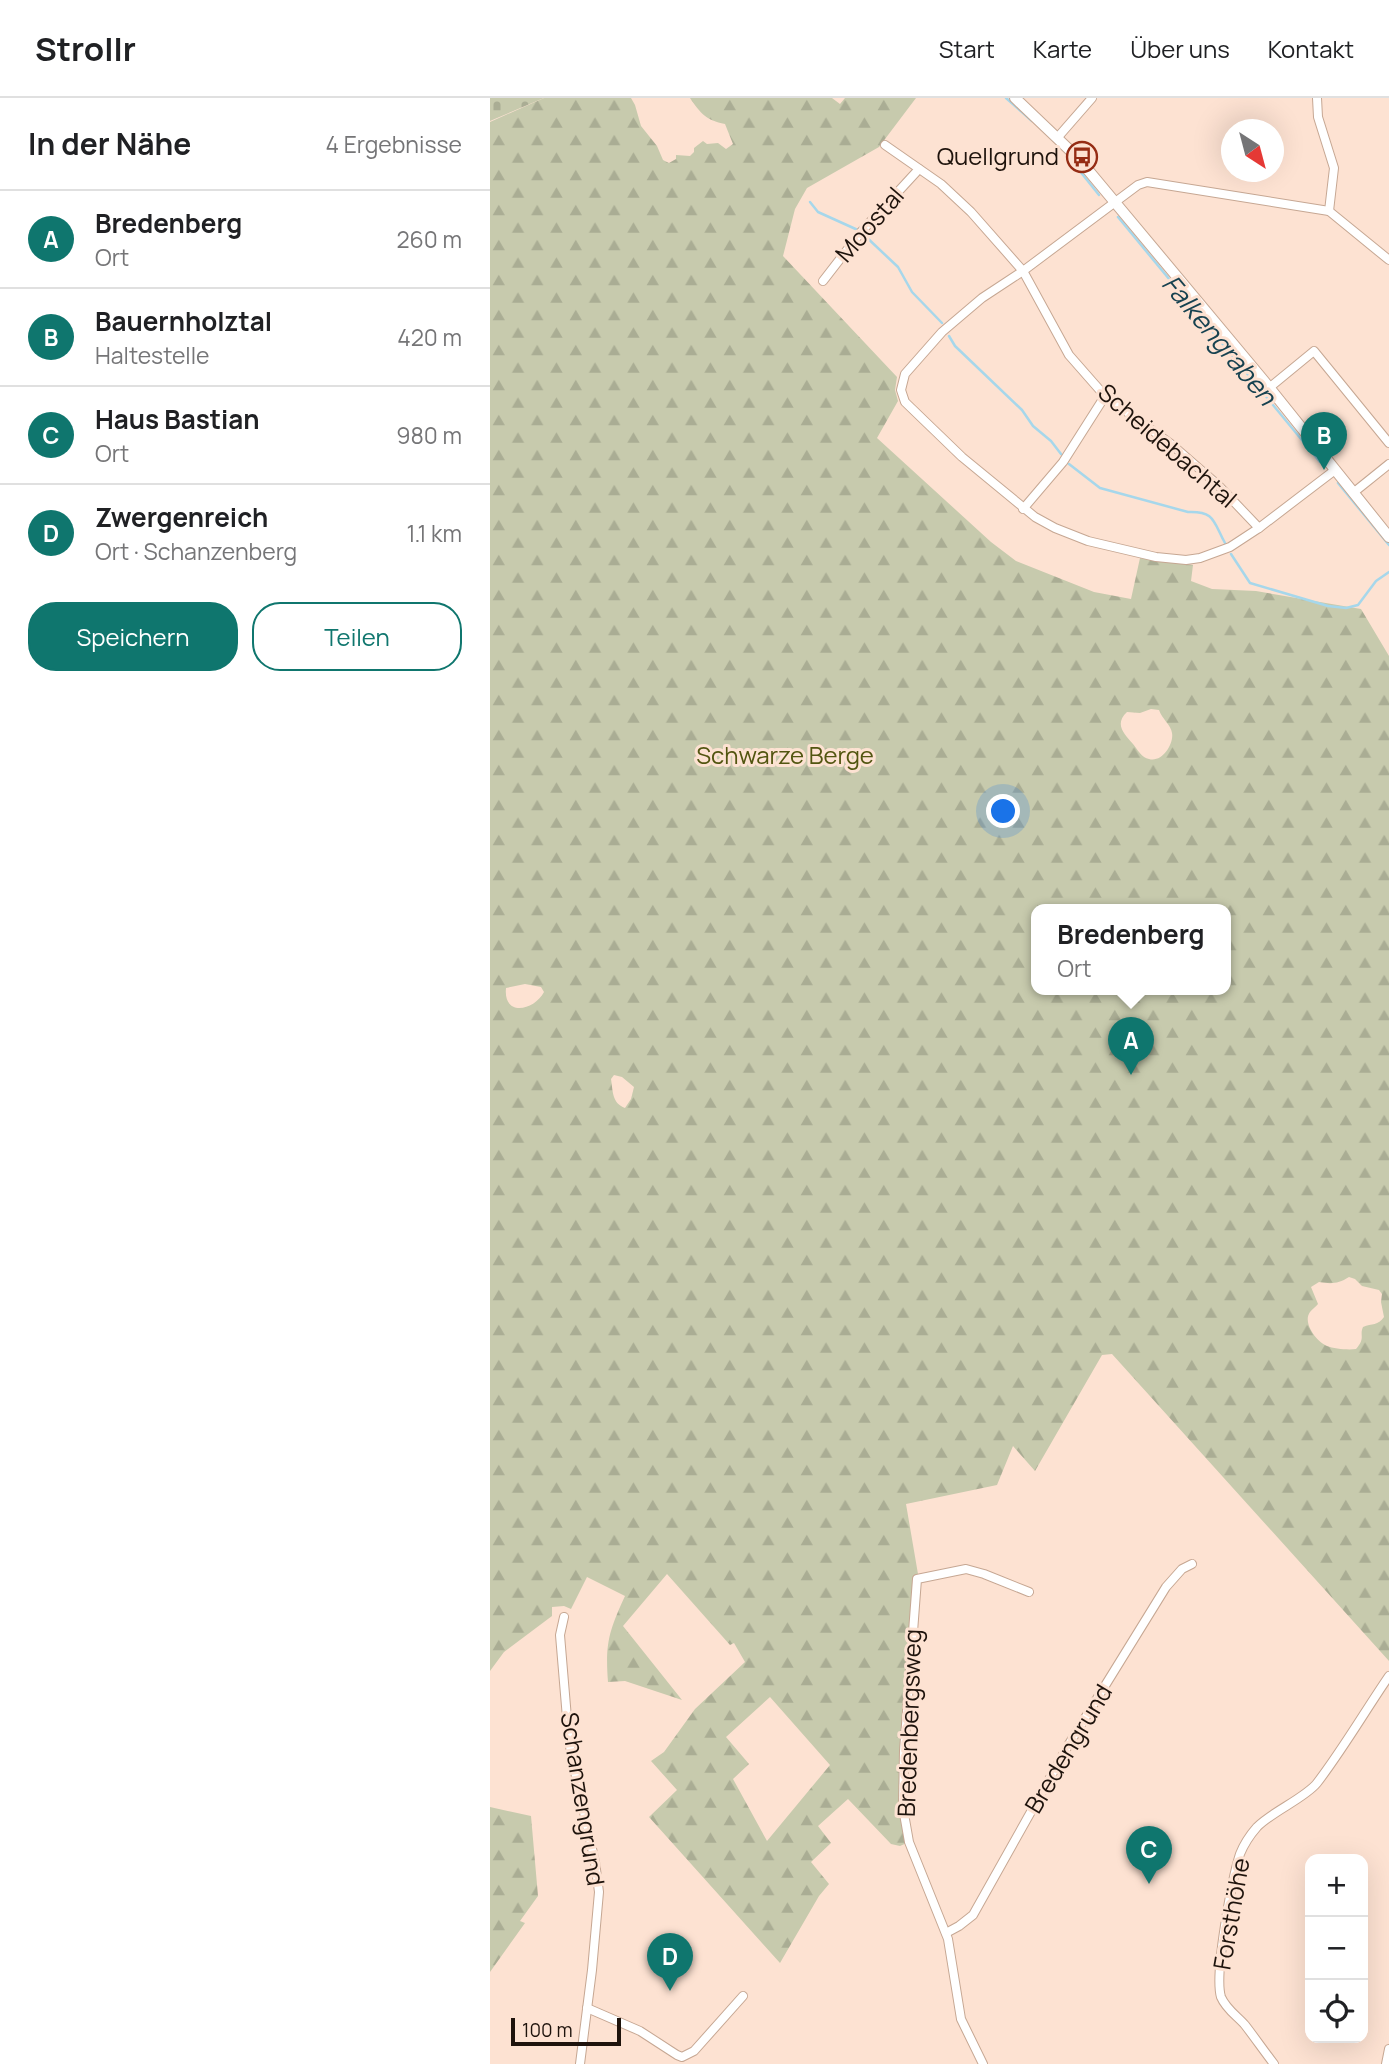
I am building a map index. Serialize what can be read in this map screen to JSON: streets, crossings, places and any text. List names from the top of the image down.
{
  "streets": {
    "street": [
      "Moostal",
      "Scheidebachtal",
      "Bredenbergsweg",
      "Bredengrund",
      "Schanzengrund",
      "Forsthöhe"
    ]
  },
  "crossings": [
    ["Moostal", "Scheidebachtal"],
    ["Bredenbergsweg", "Bredengrund"]
  ],
  "water": ["Falkengraben"],
  "parks": ["Schwarze Berge"],
  "places": {
    "bus stop": ["Quellgrund"]
  },
  "scale_bar": "100 m",
  "north": "bottom right",
  "page": {
    "header": "Strollr",
    "nav": [
      "Start",
      "Karte",
      "Über uns",
      "Kontakt"
    ],
    "heading": ["In der Nähe", "4 Ergebnisse"],
    "list": [
      {
        "mark": "A",
        "name": "Bredenberg",
        "note": "Ort",
        "value": "260 m"
      },
      {
        "mark": "B",
        "name": "Bauernholztal",
        "note": "Haltestelle",
        "value": "420 m"
      },
      {
        "mark": "C",
        "name": "Haus Bastian",
        "note": "Ort",
        "value": "980 m"
      },
      {
        "mark": "D",
        "name": "Zwergenreich",
        "note": "Ort · Schanzenberg",
        "value": "1.1 km"
      }
    ],
    "pins": [
      "B",
      "A",
      "C",
      "D"
    ],
    "buttons": ["Speichern", "Teilen"],
    "popup": ["Bredenberg", "Ort"],
    "map_buttons": ["+", "−"],
    "scale": "100 m"
  }
}
